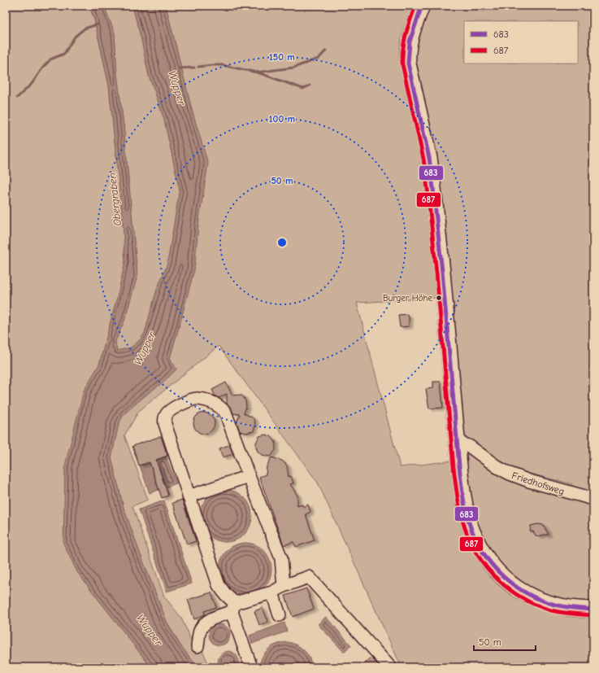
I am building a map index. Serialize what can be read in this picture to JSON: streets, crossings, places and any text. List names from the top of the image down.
{
  "streets": {
    "lane": ["Friedhofsweg"]
  },
  "water": ["Wupper", "Obergraben"],
  "places": ["Burger Höhe"],
  "lines": ["transit line 683", "transit line 687"],
  "legend": ["683", "687"],
  "scale_bar": "50 m",
  "rings": ["150 m", "100 m", "50 m"]
}
